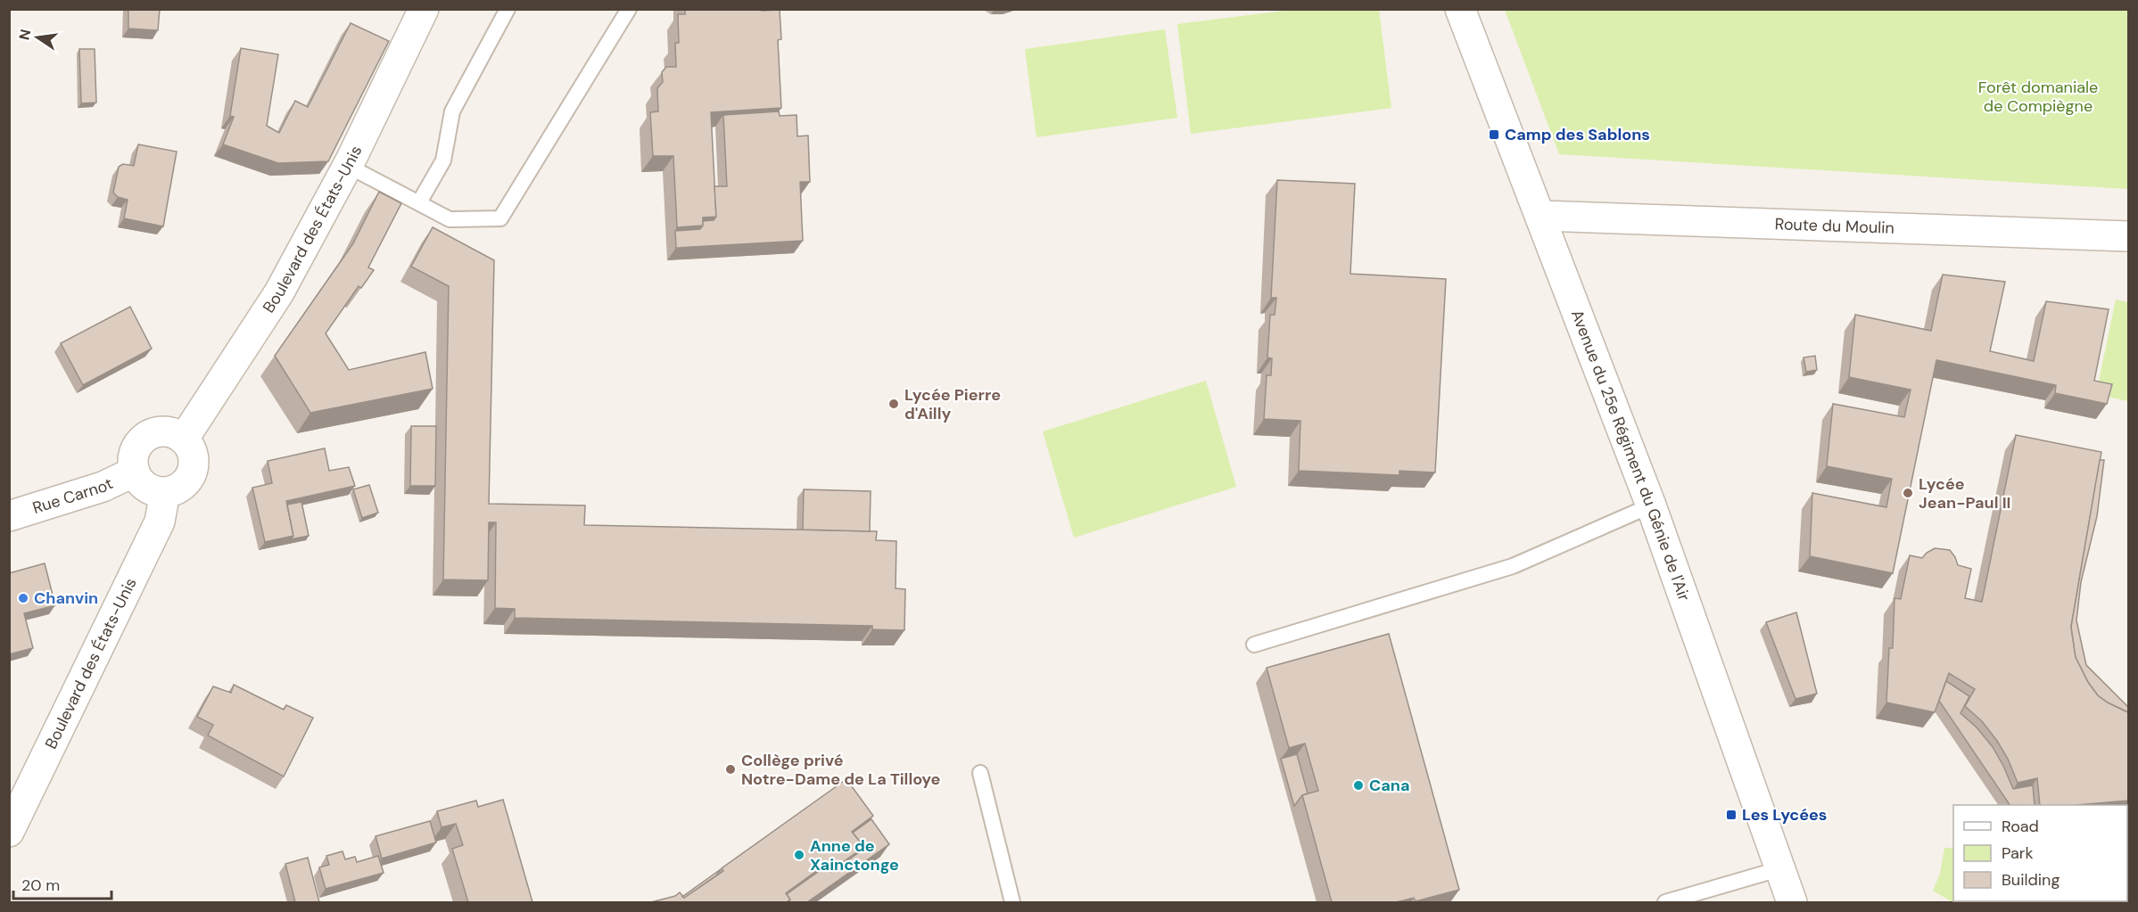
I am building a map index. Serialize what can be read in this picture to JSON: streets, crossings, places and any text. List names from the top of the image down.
{
  "streets": {
    "street": [
      "Route du Moulin",
      "Boulevard des États-Unis",
      "Avenue du 25e Régiment du Génie de l'Air",
      "Rue Carnot"
    ]
  },
  "crossings": [
    ["Route du Moulin", "Avenue du 25e Régiment du Génie de l'Air"],
    ["Boulevard des États-Unis", "Rue Carnot"]
  ],
  "parks": ["Forêt domaniale de Compiègne"],
  "places": {
    "transit": ["Camp des Sablons", "Les Lycées"],
    "other": [
      "Lycée Pierre d'Ailly",
      "Lycée Jean-Paul II",
      "Chanvin",
      "Collège privé Notre-Dame de La Tilloye",
      "Cana",
      "Anne de Xainctonge"
    ]
  },
  "legend": ["Road", "Park", "Building"],
  "scale_bar": "20 m",
  "north": "left"
}
